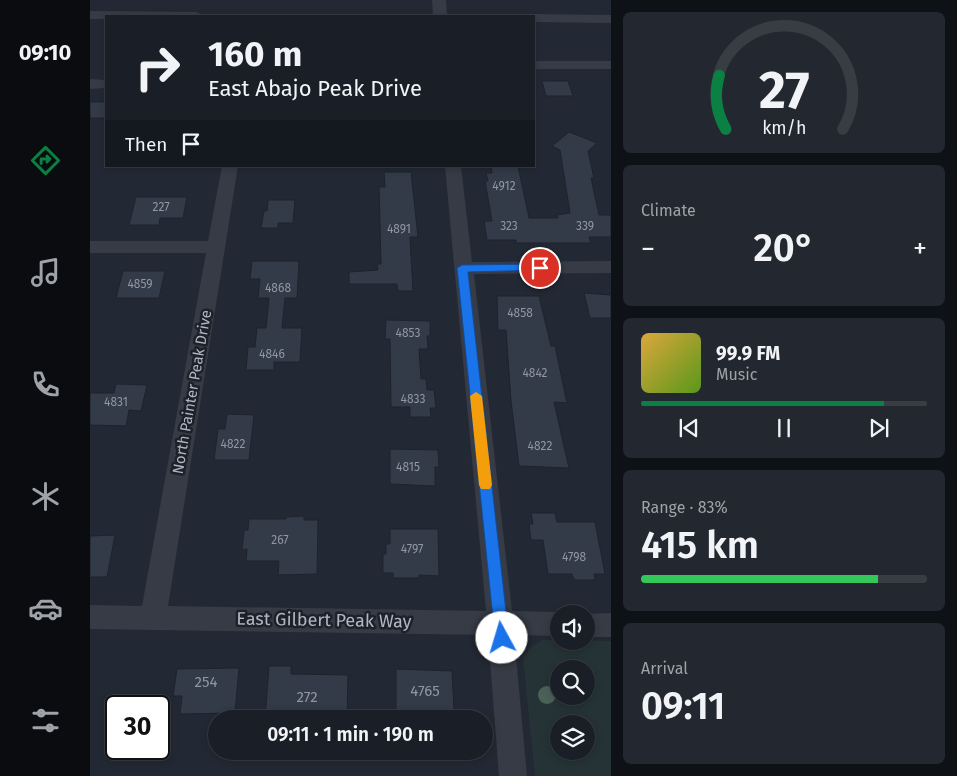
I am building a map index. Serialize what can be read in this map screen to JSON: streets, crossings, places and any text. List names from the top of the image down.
{
  "streets": {
    "street": ["North Painter Peak Drive", "East Gilbert Peak Way"]
  },
  "crossings": [
    ["North Painter Peak Drive", "East Gilbert Peak Way"]
  ],
  "house_numbers": [
    "4912",
    "227",
    "323",
    "339",
    "4891",
    "4859",
    "4868",
    "4858",
    "4853",
    "4846",
    "4842",
    "4833",
    "4831",
    "4822",
    "4822",
    "4815",
    "267",
    "4797",
    "4798",
    "254",
    "4765",
    "272"
  ],
  "page": {
    "tabs": "09:10",
    "turn": ["160 m", "East Abajo Peak Drive"],
    "then": "Then",
    "tile": [
      "Climate",
      ["Range · 83%", "415 km"],
      ["Arrival", "09:11"]
    ],
    "heat": ["−", "20°", "+"],
    "song": ["99.9 FM", "Music"],
    "limit": "30",
    "trip": "09:11 · 1 min · 190 m",
    "gauge": ["27", "km/h"]
  }
}
